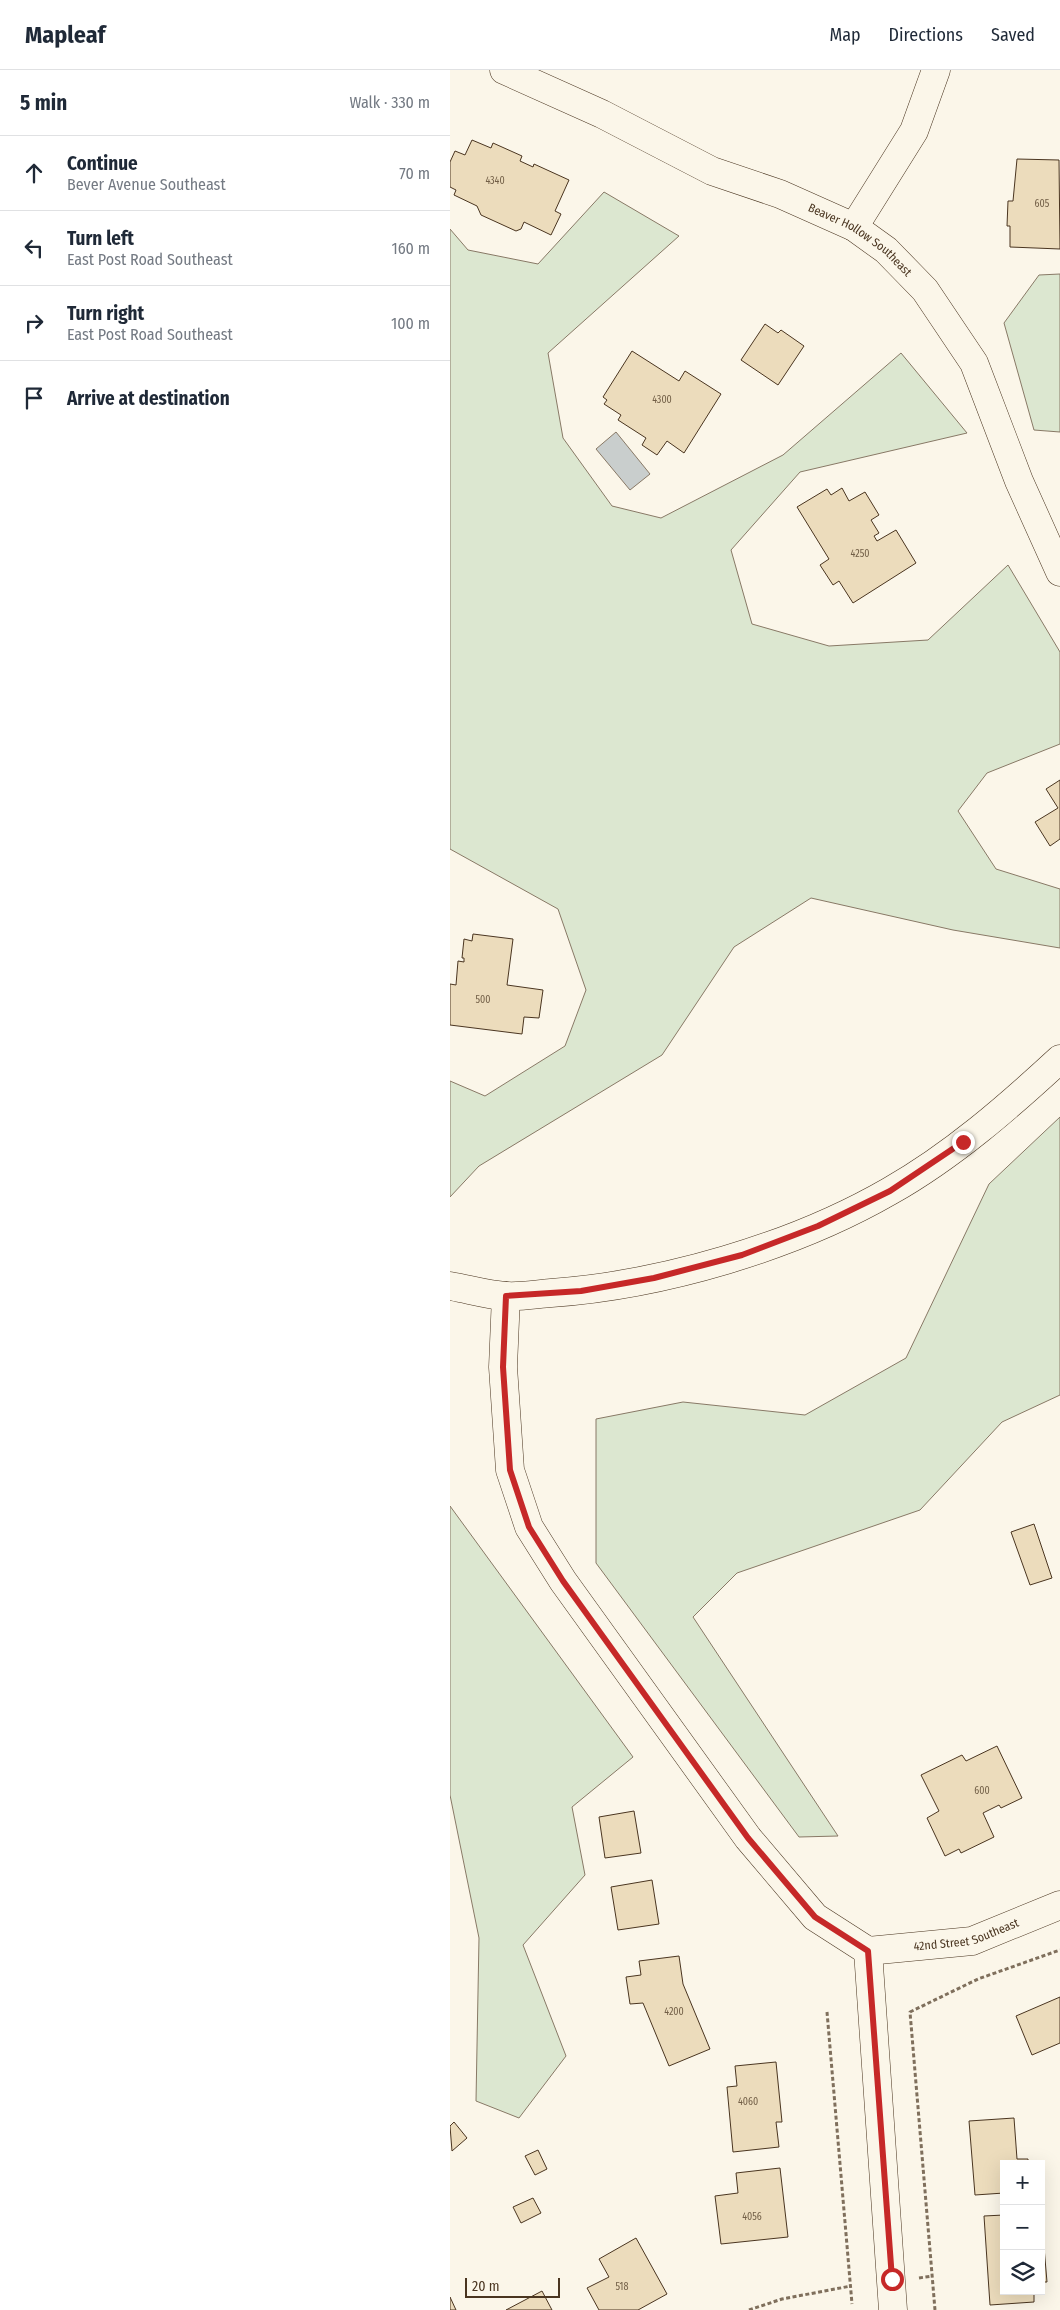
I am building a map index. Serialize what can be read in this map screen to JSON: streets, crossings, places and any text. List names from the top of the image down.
{
  "streets": {
    "street": ["Beaver Hollow Southeast", "42nd Street Southeast"]
  },
  "house_numbers": [
    "4340",
    "605",
    "4300",
    "4250",
    "500",
    "600",
    "4200",
    "4060",
    "4056",
    "518"
  ],
  "scale_bar": "20 m",
  "page": {
    "header": "Mapleaf",
    "nav": ["Map", "Directions", "Saved"],
    "heading": ["5 min", "Walk · 330 m"],
    "list": [
      ["Continue", "Bever Avenue Southeast", "70 m"],
      ["Turn left", "East Post Road Southeast", "160 m"],
      ["Turn right", "East Post Road Southeast", "100 m"],
      "Arrive at destination"
    ],
    "map_buttons": ["+", "−"],
    "scale": "20 m"
  }
}
